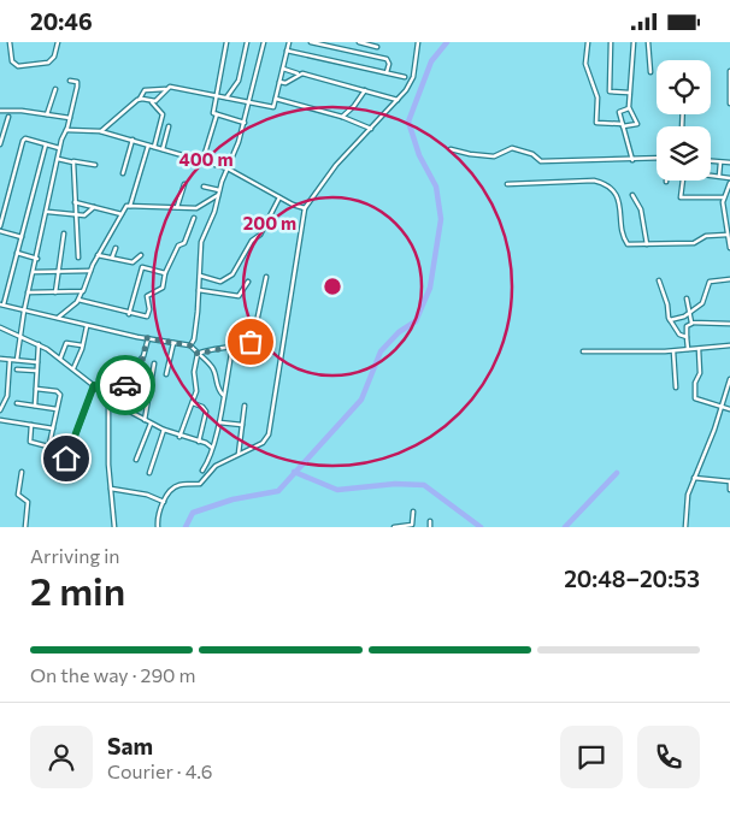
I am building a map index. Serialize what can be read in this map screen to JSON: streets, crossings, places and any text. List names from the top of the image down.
{
  "page": {
    "status": "20:46",
    "heading": ["2 min", "Arriving in", "20:48–20:53"],
    "panel": ["Sam", "Courier · 4.6"],
    "bar": "On the way · 290 m"
  },
  "rings": ["400 m", "200 m"]
}
